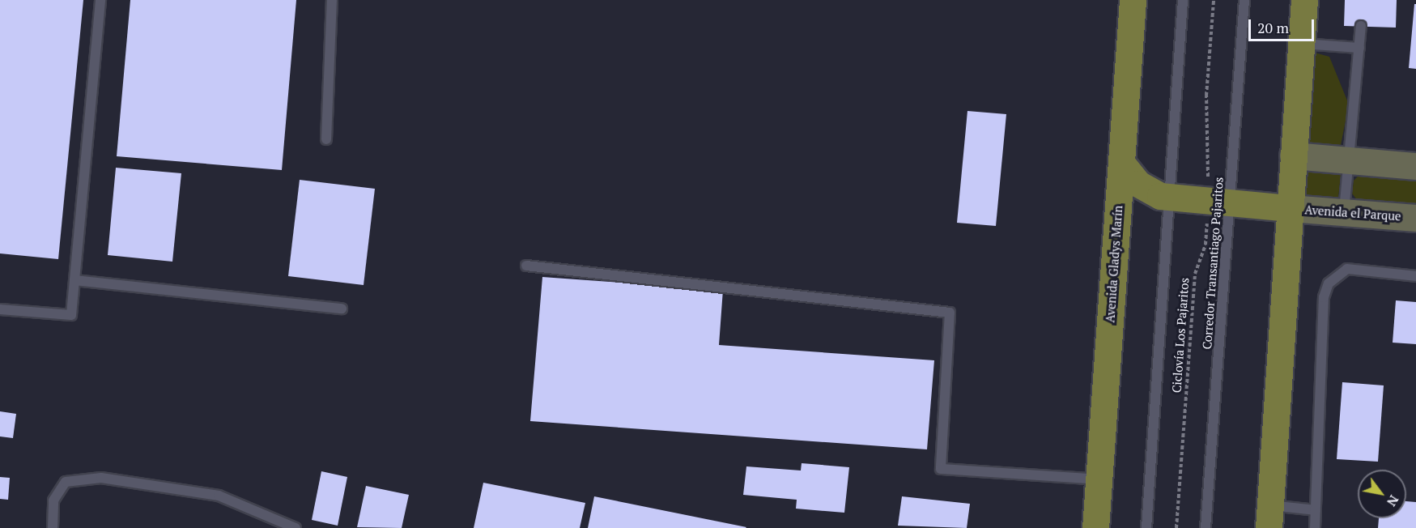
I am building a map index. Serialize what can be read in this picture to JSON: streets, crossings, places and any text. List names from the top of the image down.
{
  "streets": {
    "main road": ["Avenida Gladys Marín"],
    "street": ["Avenida el Parque"],
    "lane": ["Corredor Transantiago Pajaritos"],
    "path": ["Ciclovía Los Pajaritos"]
  },
  "crossings": [
    ["Corredor Transantiago Pajaritos", "Ciclovía Los Pajaritos"]
  ],
  "scale_bar": "20 m",
  "north": "bottom right"
}
